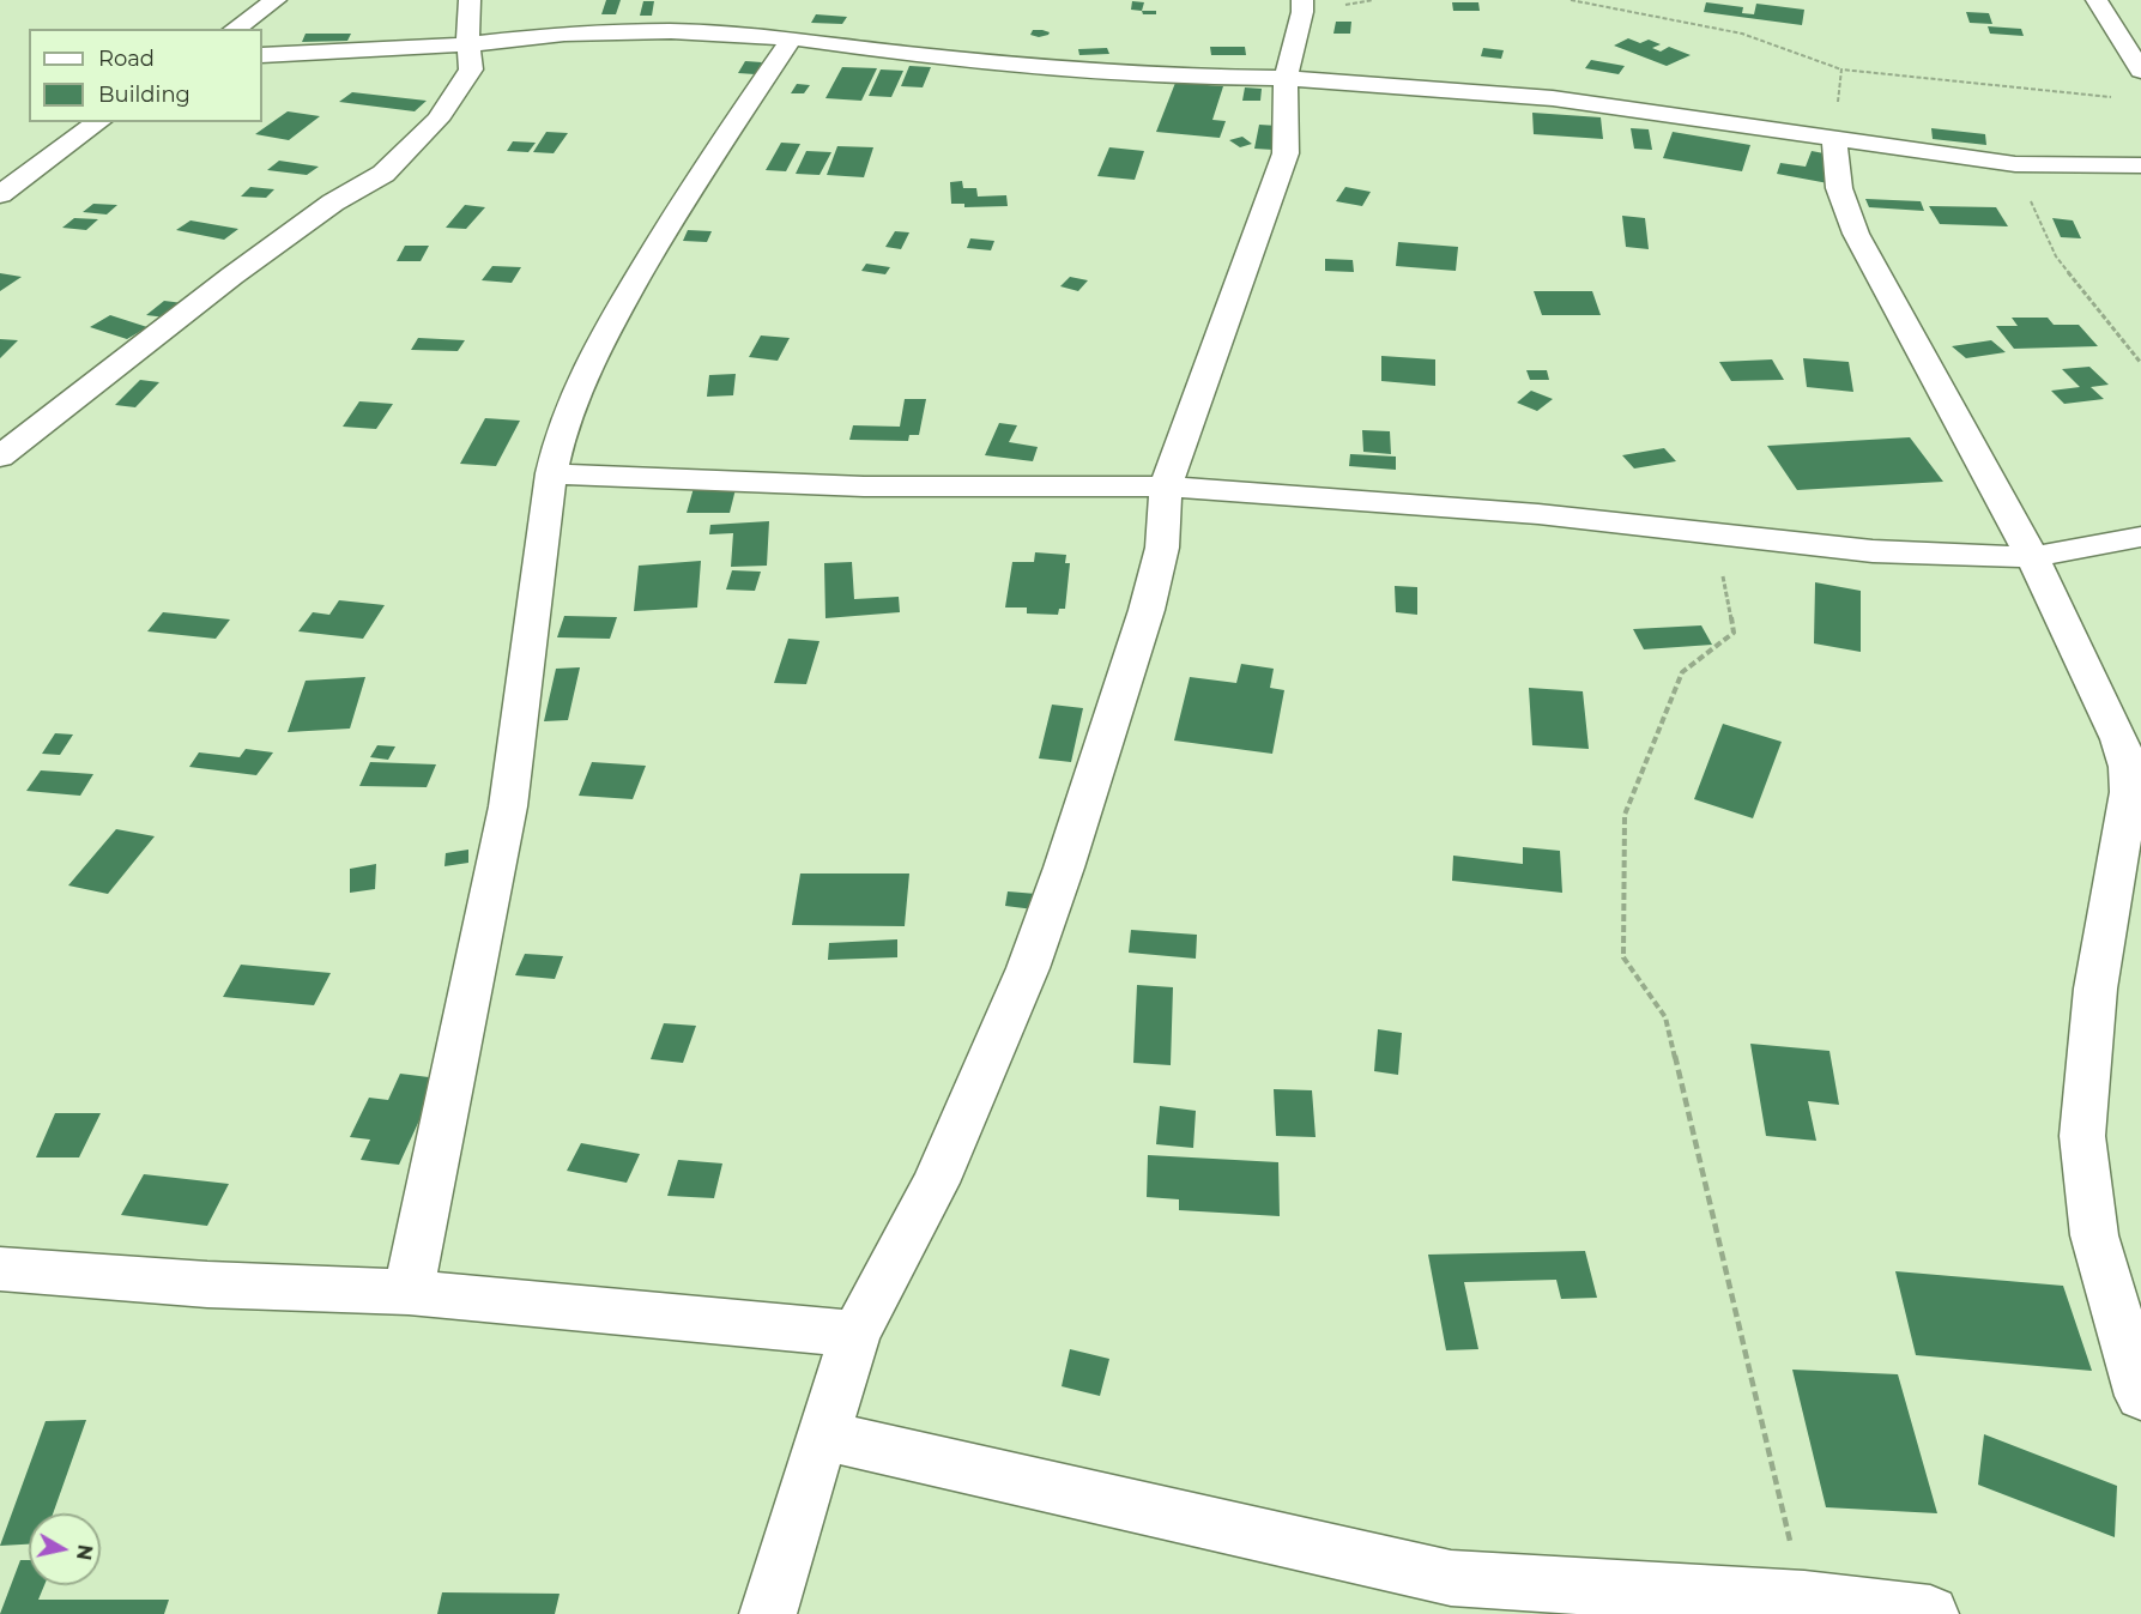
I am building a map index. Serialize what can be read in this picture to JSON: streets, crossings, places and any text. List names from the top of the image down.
{
  "legend": ["Road", "Building"],
  "north": "right"
}
